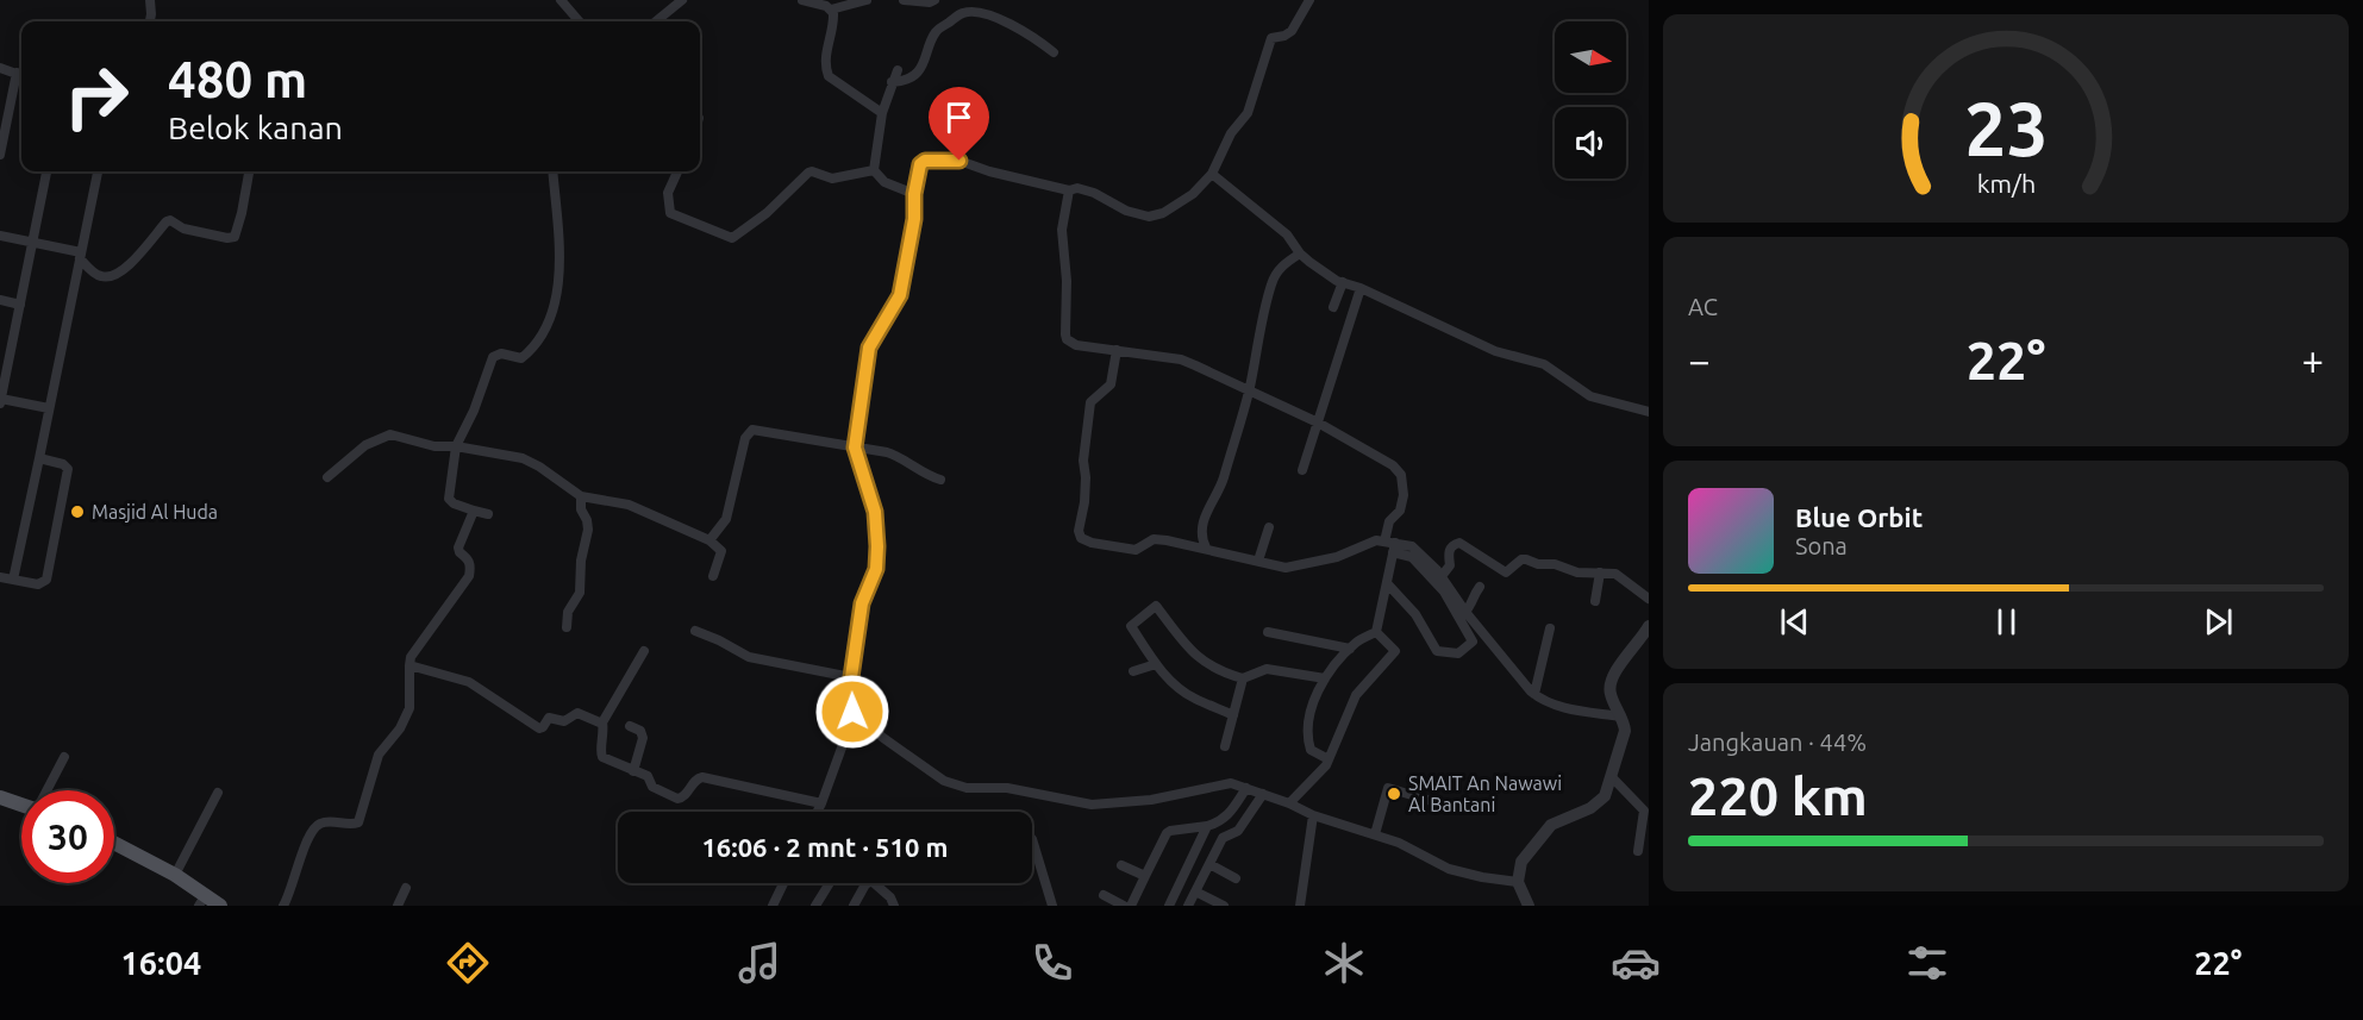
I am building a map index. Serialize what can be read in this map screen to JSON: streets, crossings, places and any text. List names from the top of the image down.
{
  "places": ["Masjid Al Huda", "SMAIT An Nawawi Al Bantani"],
  "north": "right",
  "page": {
    "turn": ["480 m", "Belok kanan"],
    "tile": [
      "AC",
      ["Jangkauan · 44%", "220 km"]
    ],
    "heat": ["−", "22°", "+"],
    "song": ["Blue Orbit", "Sona"],
    "limit": "30",
    "trip": "16:06 · 2 mnt · 510 m",
    "tabs": ["16:04", "22°"],
    "gauge": ["23", "km/h"]
  }
}
